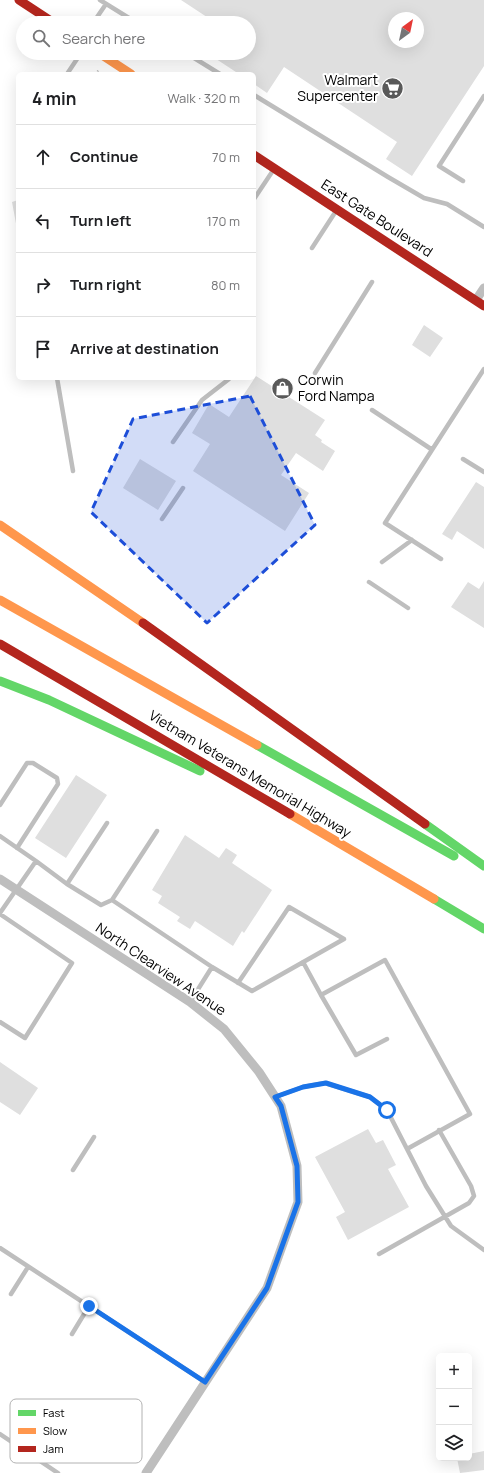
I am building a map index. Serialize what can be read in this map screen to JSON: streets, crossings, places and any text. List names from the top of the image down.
{
  "streets": {
    "main road": ["East Gate Boulevard", "Vietnam Veterans Memorial Highway"],
    "street": ["North Clearview Avenue"]
  },
  "places": {
    "supermarket": ["Walmart Supercenter"],
    "shop": ["Corwin Ford Nampa"]
  },
  "legend": ["Fast", "Slow", "Jam"],
  "north": "top right",
  "page": {
    "search": "Search here",
    "heading": ["4 min", "Walk · 320 m"],
    "list": [
      ["Continue", "70 m"],
      ["Turn left", "170 m"],
      ["Turn right", "80 m"],
      "Arrive at destination"
    ],
    "map_buttons": ["+", "−"]
  }
}
